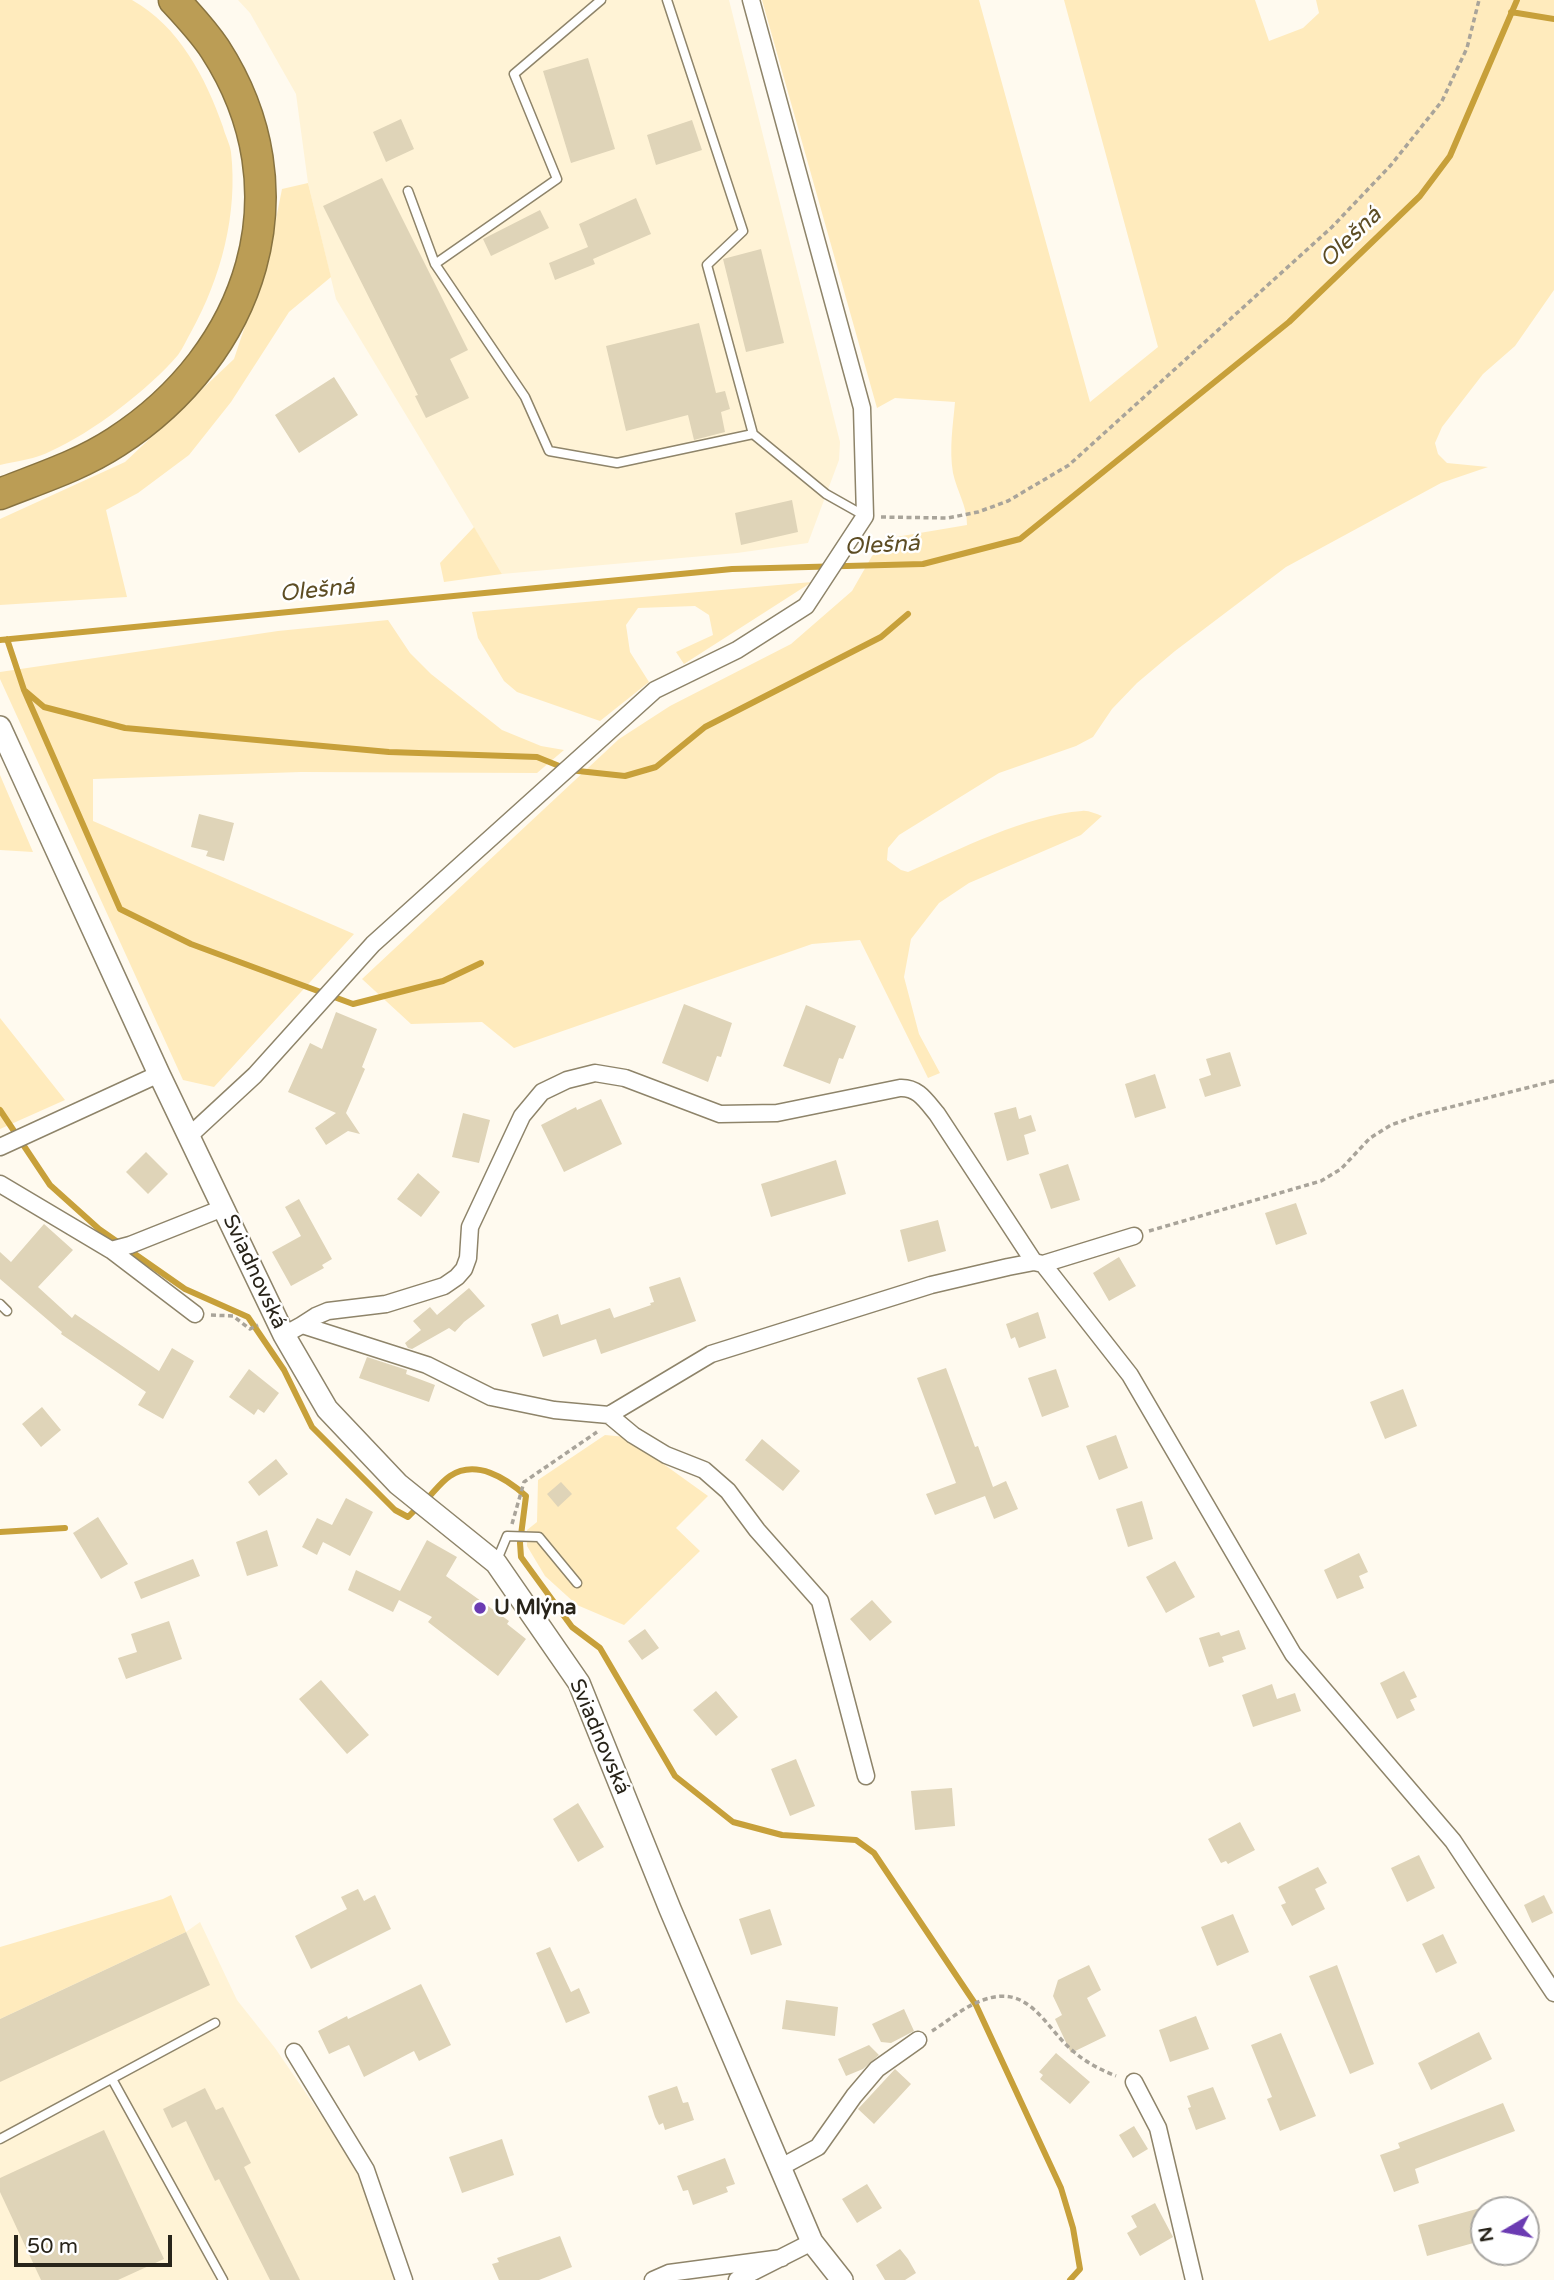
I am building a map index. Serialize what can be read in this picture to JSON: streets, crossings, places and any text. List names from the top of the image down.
{
  "streets": {
    "street": ["Sviadnovská"]
  },
  "water": ["Olešná"],
  "places": ["U Mlýna"],
  "scale_bar": "50 m",
  "north": "left"
}
